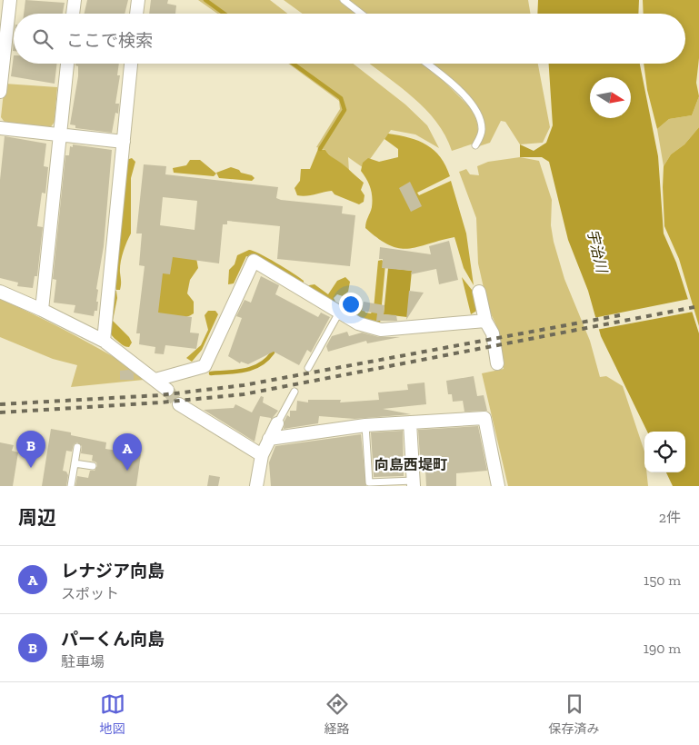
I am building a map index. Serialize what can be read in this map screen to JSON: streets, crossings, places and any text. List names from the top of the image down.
{
  "districts": ["向島西堤町"],
  "water": ["宇治川"],
  "north": "right",
  "page": {
    "search": "ここで検索",
    "pins": ["B", "A"],
    "heading": ["周辺", "2件"],
    "list": [
      {
        "mark": "A",
        "name": "レナジア向島",
        "note": "スポット",
        "value": "150 m"
      },
      {
        "mark": "B",
        "name": "パーくん向島",
        "note": "駐車場",
        "value": "190 m"
      }
    ],
    "nav": ["地図", "経路", "保存済み"]
  }
}
